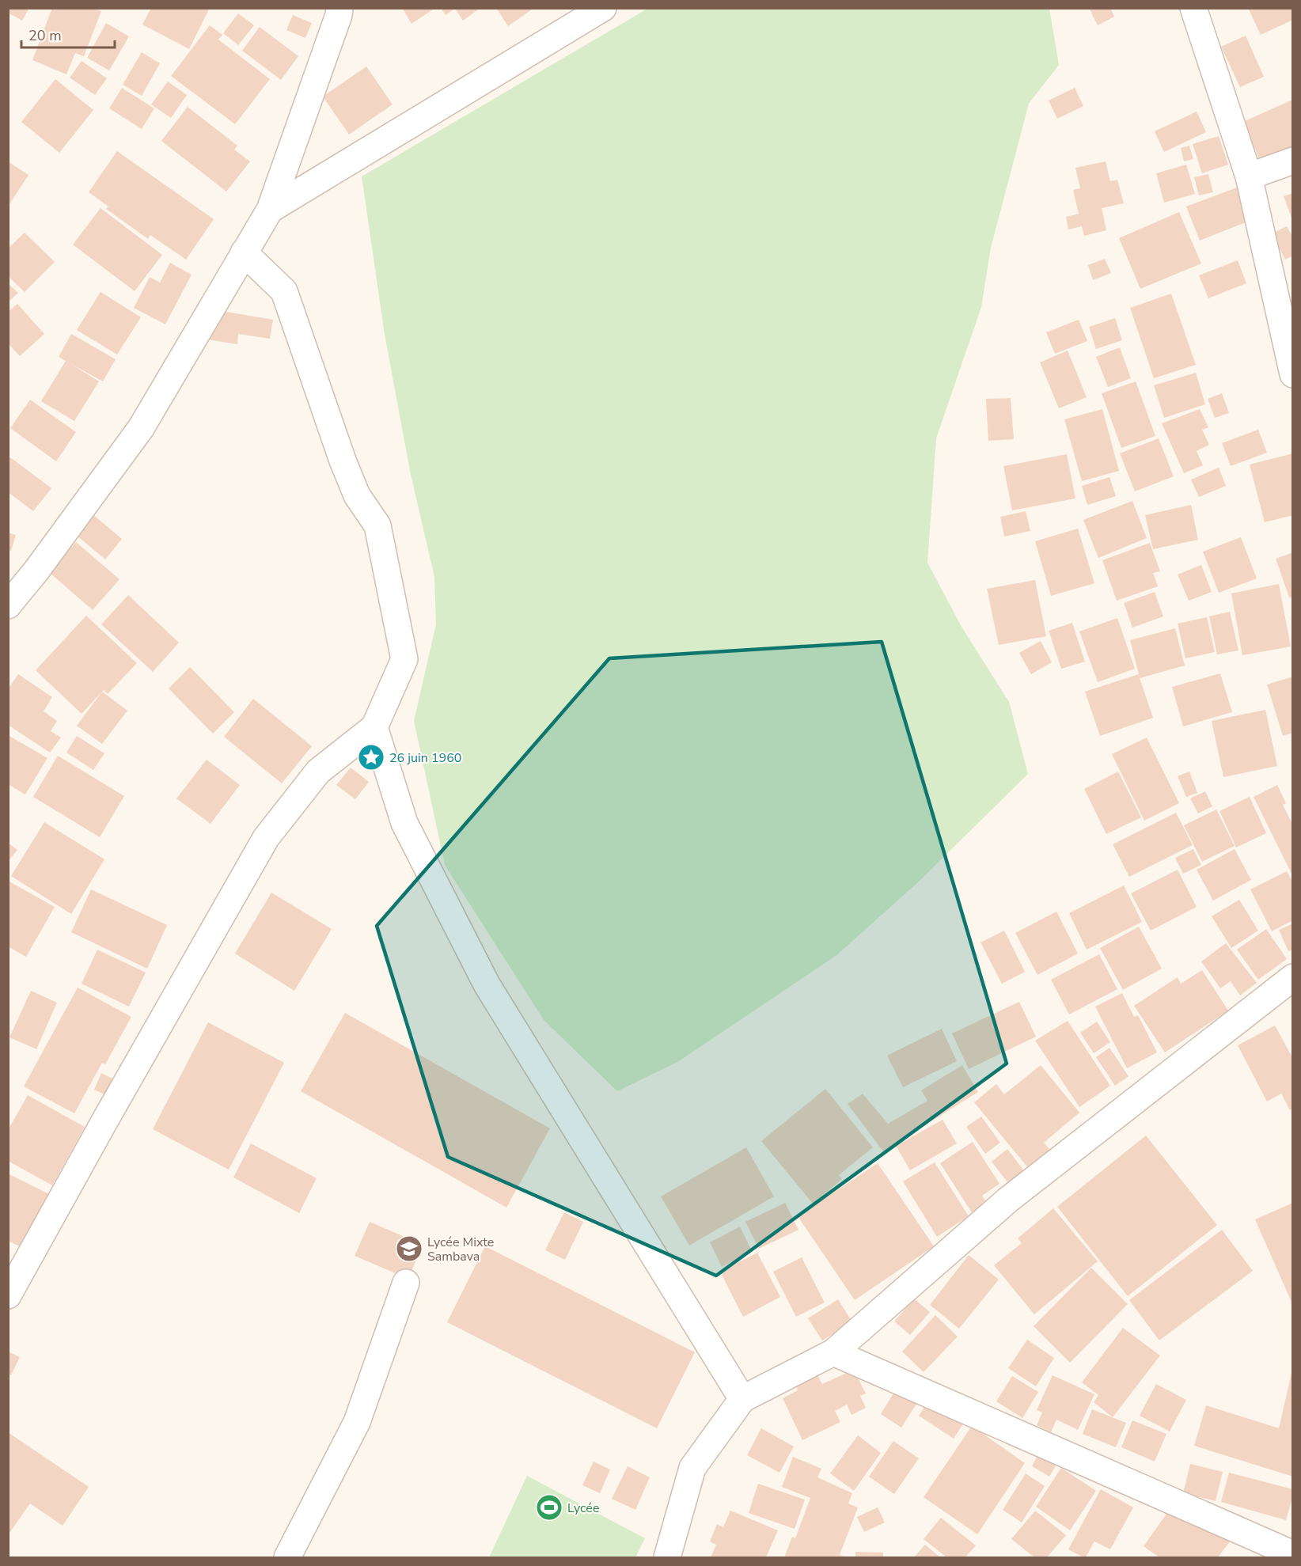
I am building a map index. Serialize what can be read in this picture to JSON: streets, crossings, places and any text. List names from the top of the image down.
{
  "places": {
    "place": ["26 juin 1960"],
    "school or university": ["Lycée Mixte Sambava"],
    "sports": ["Lycée"]
  },
  "scale_bar": "20 m"
}
